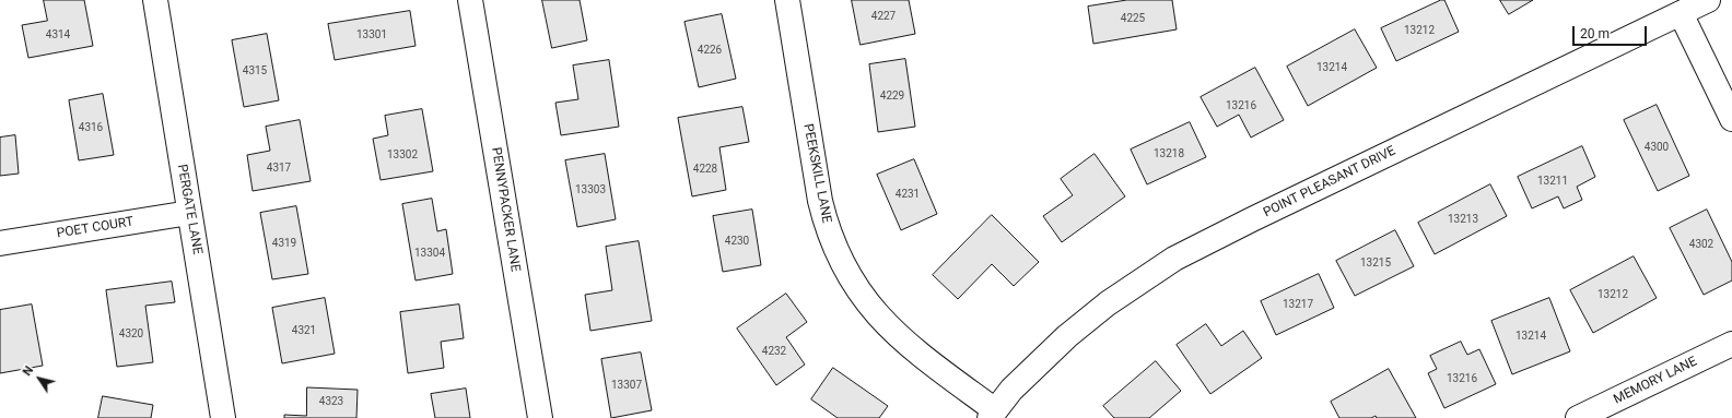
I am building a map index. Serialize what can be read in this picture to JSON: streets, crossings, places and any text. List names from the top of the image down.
{
  "streets": {
    "street": [
      "PEEKSKILL LANE",
      "POINT PLEASANT DRIVE",
      "PERGATE LANE",
      "PENNYPACKER LANE",
      "POET COURT",
      "MEMORY LANE"
    ]
  },
  "crossings": [
    ["PEEKSKILL LANE", "POINT PLEASANT DRIVE"],
    ["PERGATE LANE", "POET COURT"]
  ],
  "house_numbers": [
    "4227",
    "4225",
    "13212",
    "4314",
    "13301",
    "4226",
    "13214",
    "4315",
    "4229",
    "13216",
    "4316",
    "4300",
    "13218",
    "13302",
    "4317",
    "4228",
    "13211",
    "13303",
    "4231",
    "13213",
    "4230",
    "4319",
    "4302",
    "13304",
    "13215",
    "13212",
    "13217",
    "4321",
    "4320",
    "13214",
    "4232",
    "13216",
    "13307",
    "4323"
  ],
  "scale_bar": "20 m",
  "north": "top left"
}
